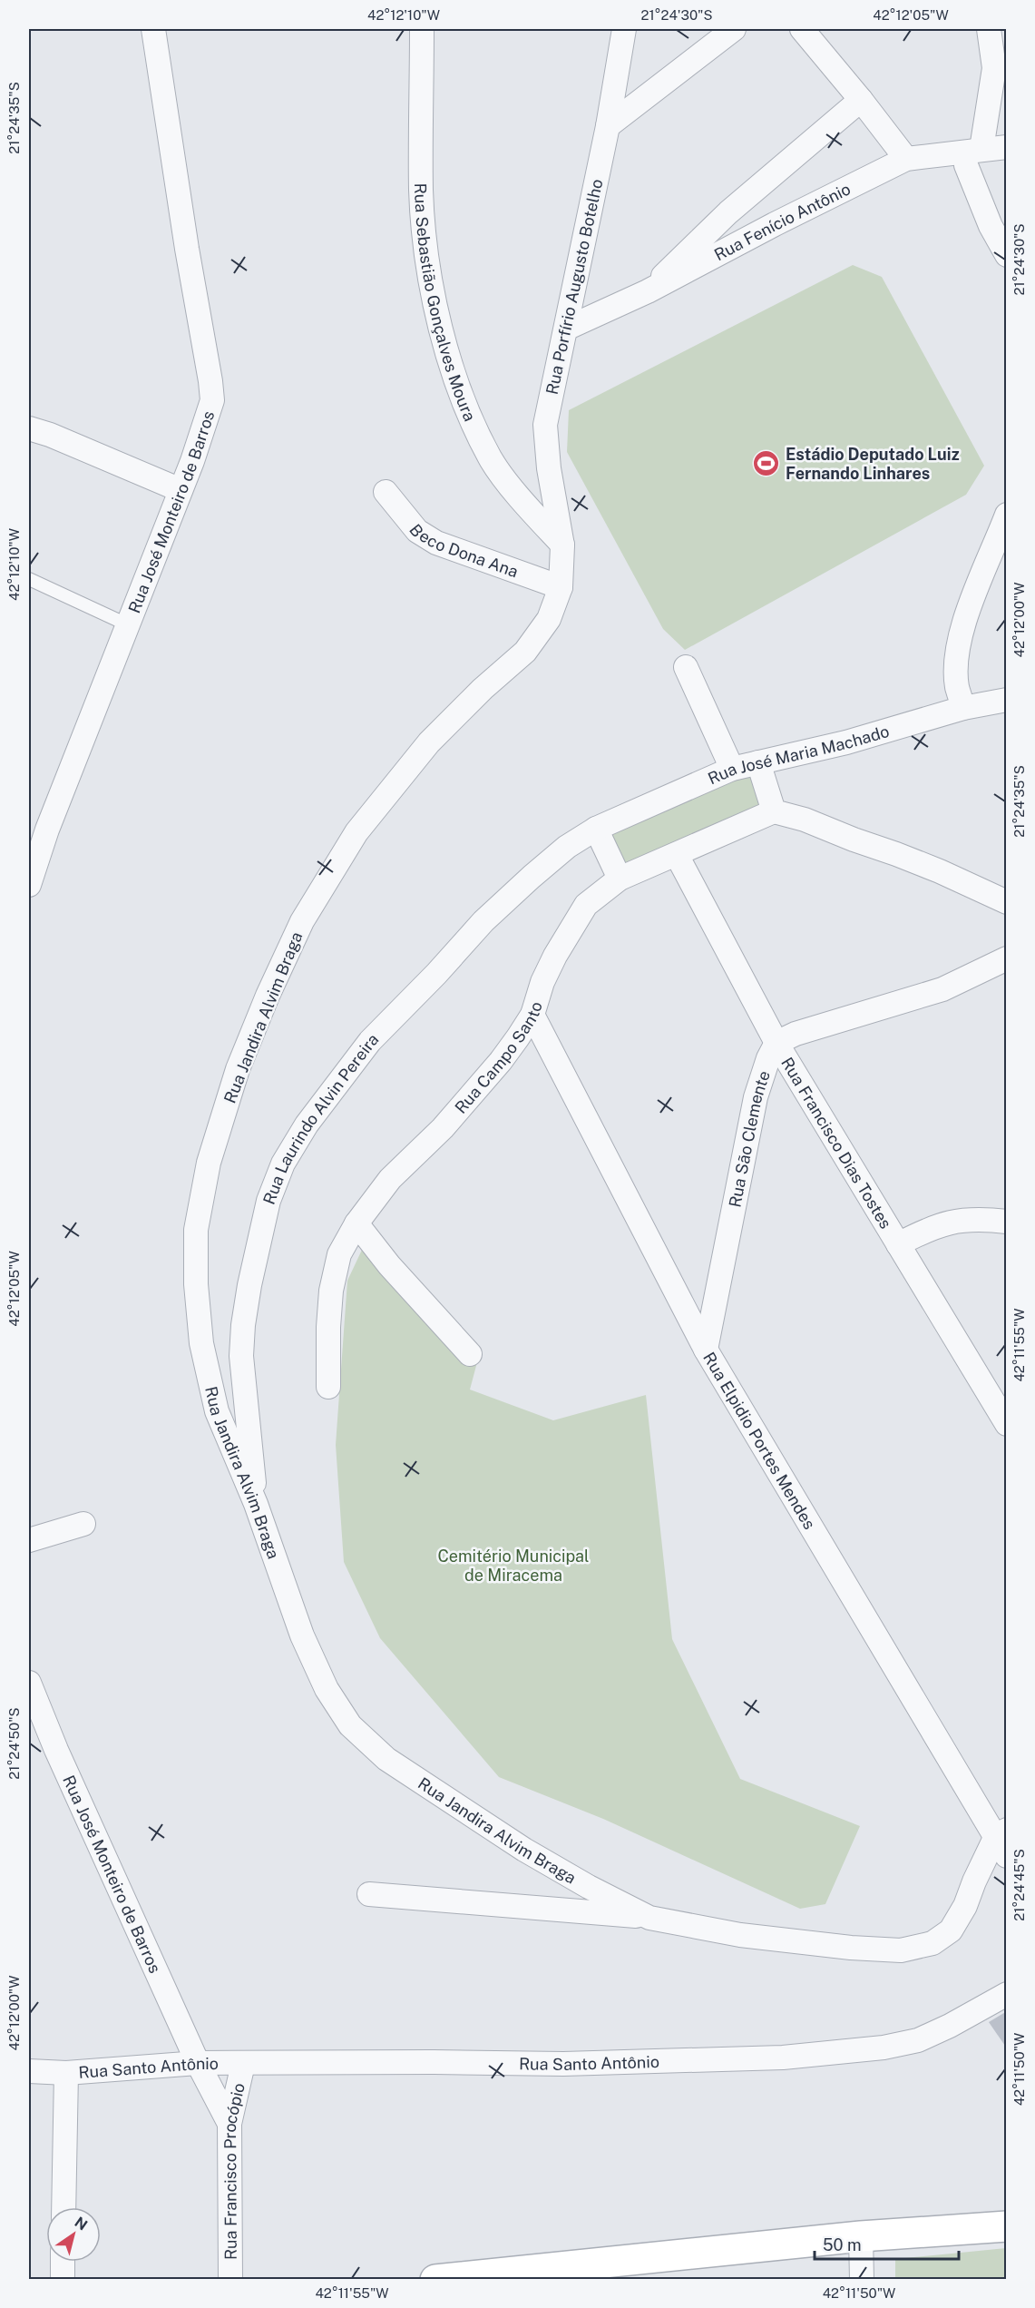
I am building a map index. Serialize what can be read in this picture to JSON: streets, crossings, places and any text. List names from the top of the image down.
{
  "streets": {
    "street": [
      "Rua Fenício Antônio",
      "Rua Porfírio Augusto Botelho",
      "Rua Sebastião Gonçalves Moura",
      "Rua José Monteiro de Barros",
      "Beco Dona Ana",
      "Rua José Maria Machado",
      "Rua Jandira Alvim Braga",
      "Rua Campo Santo",
      "Rua Laurindo Alvin Pereira",
      "Rua São Clemente",
      "Rua Francisco Dias Tostes",
      "Rua Elpidio Portes Mendes",
      "Rua Santo Antônio",
      "Rua Francisco Procópio"
    ]
  },
  "crossings": [
    ["Rua Fenício Antônio", "Rua Porfírio Augusto Botelho"],
    ["Rua Porfírio Augusto Botelho", "Rua Sebastião Gonçalves Moura"],
    ["Rua Porfírio Augusto Botelho", "Rua Jandira Alvim Braga"],
    ["Rua Sebastião Gonçalves Moura", "Rua Jandira Alvim Braga"],
    ["Rua José Monteiro de Barros", "Rua Santo Antônio"],
    ["Rua José Monteiro de Barros", "Rua Francisco Procópio"],
    ["Beco Dona Ana", "Rua Jandira Alvim Braga"],
    ["Rua José Maria Machado", "Rua Laurindo Alvin Pereira"],
    ["Rua Jandira Alvim Braga", "Rua Laurindo Alvin Pereira"],
    ["Rua Jandira Alvim Braga", "Rua Elpidio Portes Mendes"],
    ["Rua Campo Santo", "Rua Francisco Dias Tostes"],
    ["Rua Campo Santo", "Rua Elpidio Portes Mendes"],
    ["Rua São Clemente", "Rua Francisco Dias Tostes"],
    ["Rua São Clemente", "Rua Elpidio Portes Mendes"],
    ["Rua Santo Antônio", "Rua Francisco Procópio"]
  ],
  "parks": ["Cemitério Municipal de Miracema"],
  "places": {
    "sports": ["Estádio Deputado Luiz Fernando Linhares"]
  },
  "scale_bar": "50 m",
  "north": "top right",
  "coordinates": [
    "42°12'10\"W",
    "21°24'30\"S",
    "42°12'05\"W",
    "21°24'35\"S",
    "42°12'00\"W",
    "42°11'55\"W",
    "21°24'50\"S",
    "21°24'45\"S",
    "42°11'50\"W"
  ]
}
